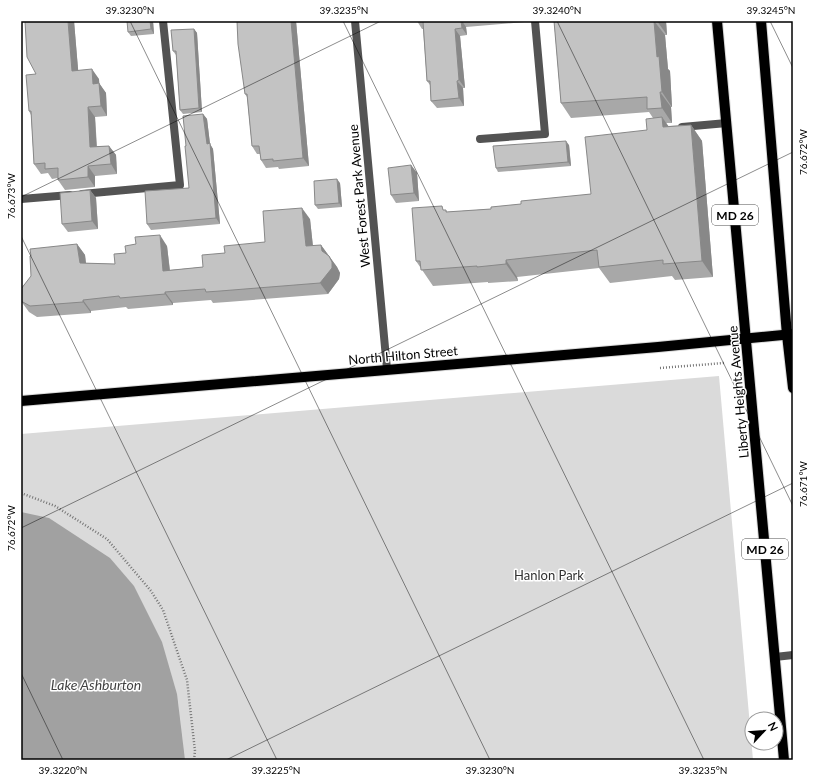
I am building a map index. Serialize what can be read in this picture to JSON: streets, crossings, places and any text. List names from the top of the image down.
{
  "streets": {
    "main road": ["MD 26", "North Hilton Street", "Liberty Heights Avenue"],
    "street": ["West Forest Park Avenue"]
  },
  "crossings": [
    ["West Forest Park Avenue", "North Hilton Street"],
    ["MD 26", "North Hilton Street"],
    ["North Hilton Street", "Liberty Heights Avenue"]
  ],
  "water": ["Lake Ashburton"],
  "parks": ["Hanlon Park"],
  "north": "top right",
  "coordinates": [
    "39.3230°N",
    "39.3235°N",
    "39.3240°N",
    "39.3245°N",
    "76.672°W",
    "76.673°W",
    "76.671°W",
    "39.3220°N",
    "39.3225°N"
  ]
}
